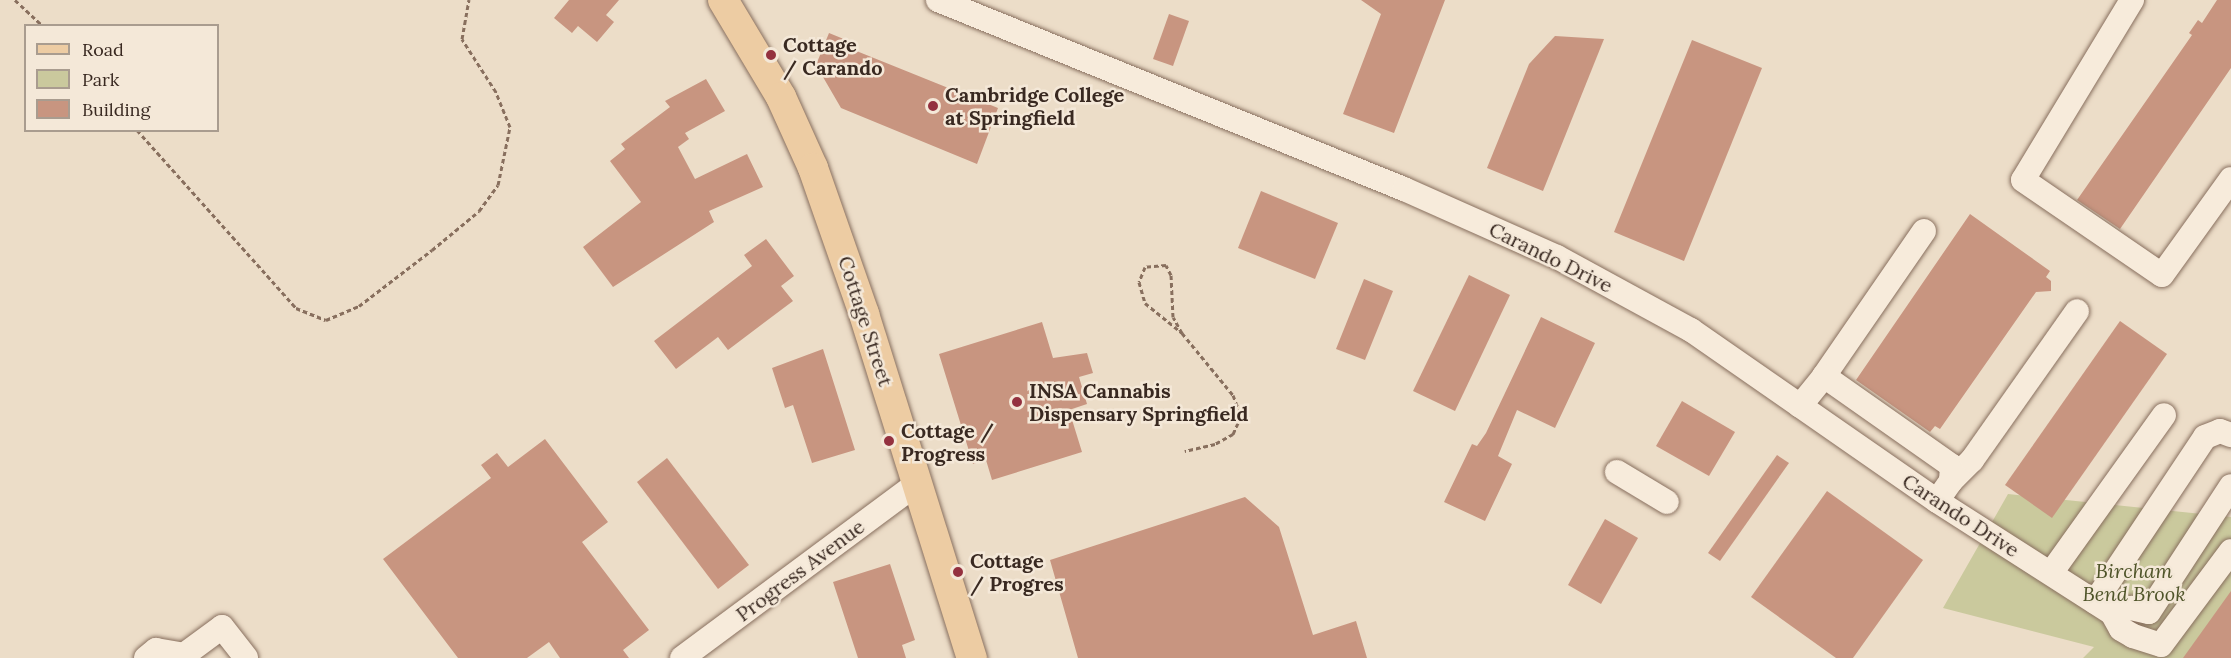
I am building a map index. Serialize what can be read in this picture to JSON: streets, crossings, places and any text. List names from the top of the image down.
{
  "streets": {
    "main road": ["Cottage Street"],
    "street": ["Carando Drive", "Progress Avenue"]
  },
  "crossings": [
    ["Cottage Street", "Progress Avenue"]
  ],
  "parks": ["Bircham Bend Brook"],
  "places": [
    "Cottage / Carando",
    "Cambridge College at Springfield",
    "INSA Cannabis Dispensary Springfield",
    "Cottage / Progress",
    "Cottage / Progres"
  ],
  "legend": ["Road", "Park", "Building"]
}
